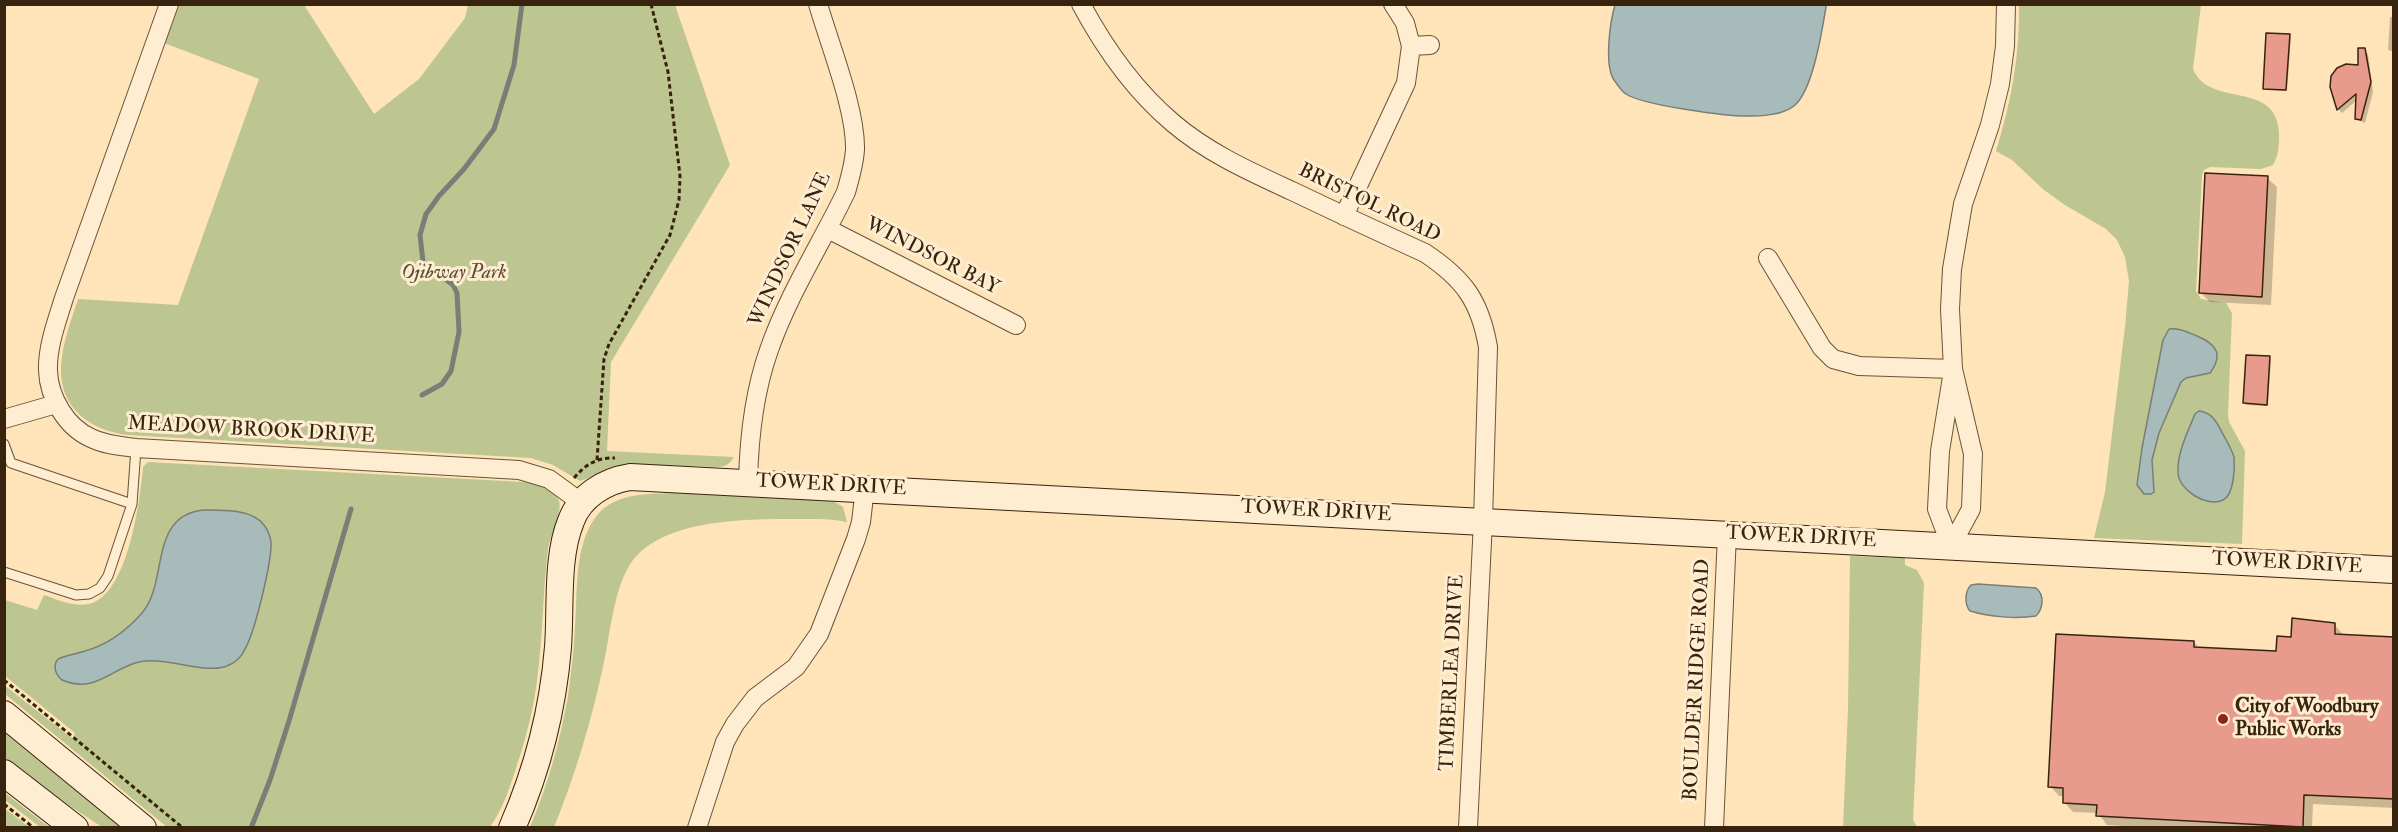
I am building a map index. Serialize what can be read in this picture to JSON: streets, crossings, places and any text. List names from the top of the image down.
{
  "streets": {
    "street": [
      "BRISTOL ROAD",
      "WINDSOR LANE",
      "WINDSOR BAY",
      "MEADOW BROOK DRIVE",
      "TOWER DRIVE",
      "TIMBERLEA DRIVE",
      "BOULDER RIDGE ROAD"
    ]
  },
  "crossings": [
    ["BRISTOL ROAD", "TOWER DRIVE"],
    ["BRISTOL ROAD", "TIMBERLEA DRIVE"],
    ["WINDSOR LANE", "WINDSOR BAY"],
    ["WINDSOR LANE", "TOWER DRIVE"],
    ["MEADOW BROOK DRIVE", "TOWER DRIVE"],
    ["TOWER DRIVE", "TIMBERLEA DRIVE"],
    ["TOWER DRIVE", "BOULDER RIDGE ROAD"]
  ],
  "parks": ["Ojibway Park"],
  "places": ["City of Woodbury Public Works"]
}
